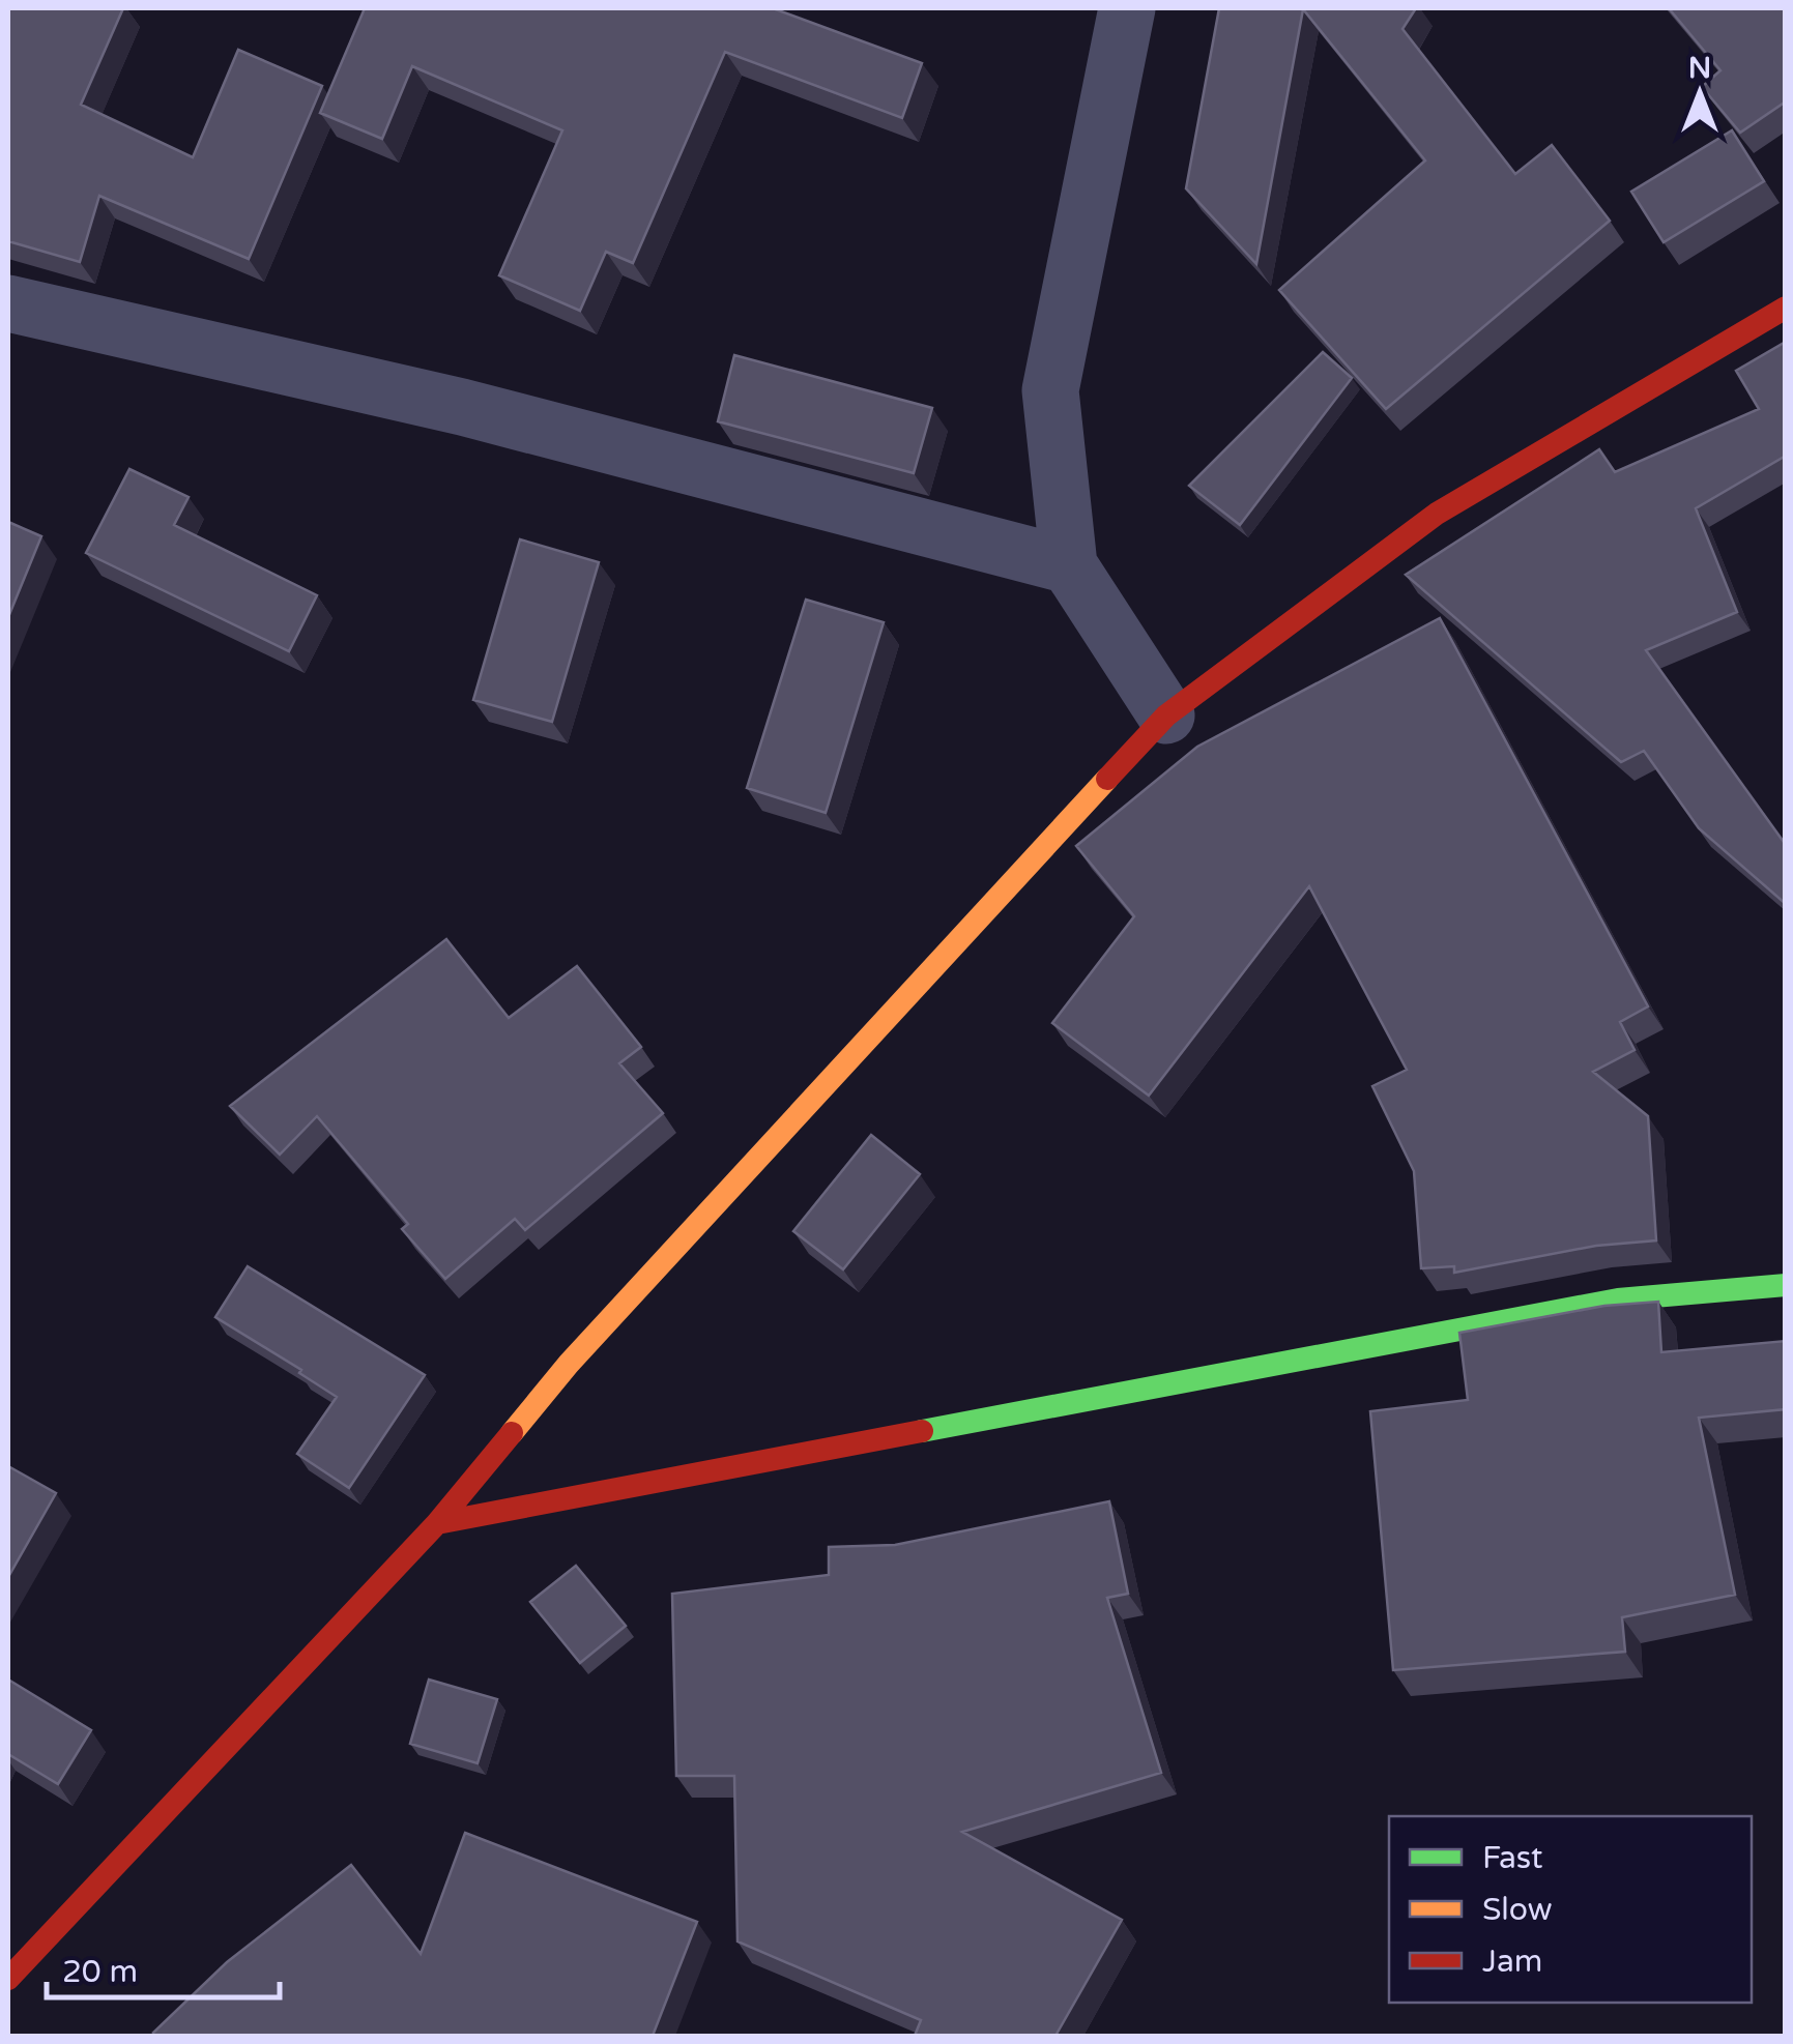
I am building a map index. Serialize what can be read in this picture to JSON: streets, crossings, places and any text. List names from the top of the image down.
{
  "legend": ["Fast", "Slow", "Jam"],
  "scale_bar": "20 m",
  "north": "top"
}
